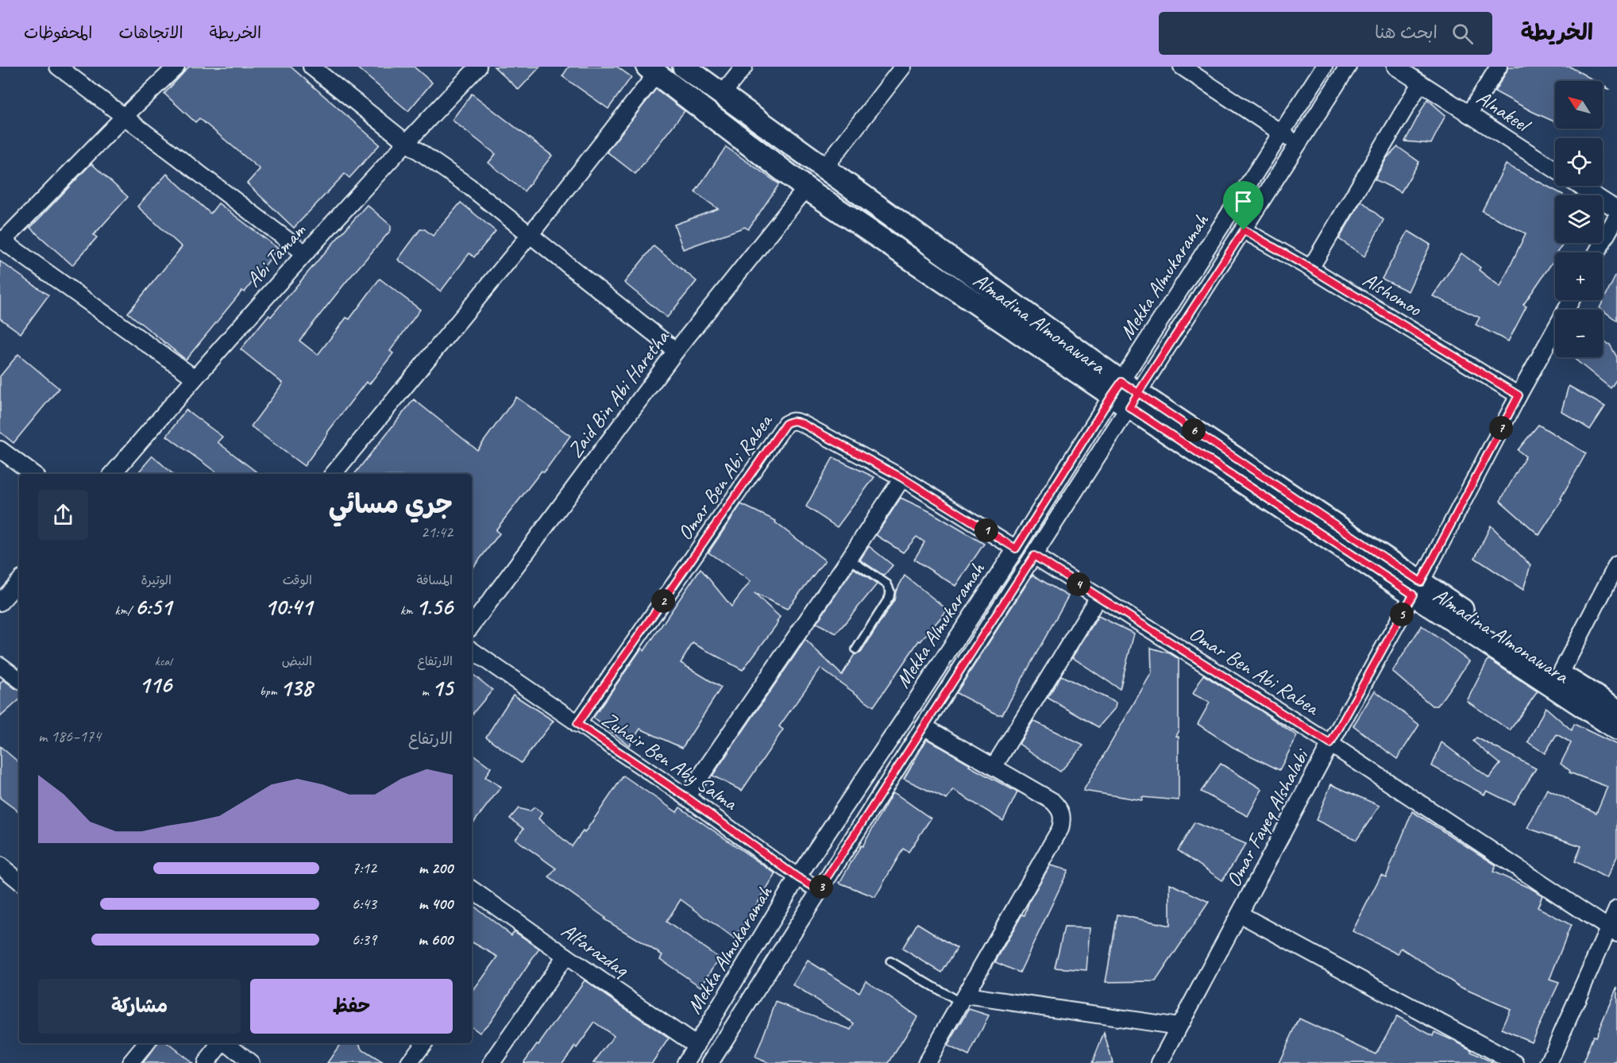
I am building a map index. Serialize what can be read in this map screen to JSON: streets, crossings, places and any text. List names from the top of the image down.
{
  "streets": {
    "main road": ["Almadina Almonawara"],
    "street": [
      "Alnakeel",
      "Abi Tamam",
      "Mekka Almukaramah",
      "Alshomoo",
      "Zaid Bin Abi Haretha",
      "Omar Ben Abi Rabea",
      "Zuhair Ben Aby Salma",
      "Omar Fayeq Alshalabi",
      "Alfarazdaq"
    ]
  },
  "crossings": [
    ["Mekka Almukaramah", "Alshomoo"],
    ["Mekka Almukaramah", "Almadina Almonawara"],
    ["Mekka Almukaramah", "Omar Ben Abi Rabea"],
    ["Mekka Almukaramah", "Zuhair Ben Aby Salma"],
    ["Mekka Almukaramah", "Alfarazdaq"],
    ["Alshomoo", "Omar Fayeq Alshalabi"],
    ["Almadina Almonawara", "Omar Fayeq Alshalabi"],
    ["Omar Ben Abi Rabea", "Zuhair Ben Aby Salma"],
    ["Omar Ben Abi Rabea", "Omar Fayeq Alshalabi"]
  ],
  "north": "top left",
  "page": {
    "header": "الخريطة",
    "search": "ابحث هنا",
    "nav": ["الخريطة", "الاتجاهات", "المحفوظات"],
    "map_buttons": ["+", "−"],
    "pins": [
      "7",
      "6",
      "1",
      "4",
      "2",
      "5",
      "3"
    ],
    "heading": ["جري مسائي", "21:42"],
    "stats": [
      ["المسافة", "1.56 km"],
      ["الوقت", "10:41"],
      ["الوتيرة", "6:51 /km"],
      ["الارتفاع", "15 m"],
      ["النبض", "138 bpm"],
      ["kcal", "116"]
    ],
    "chart": ["الارتفاع", "174–186 m"],
    "list": [
      {
        "name": "200 m",
        "note": "7:12"
      },
      {
        "name": "400 m",
        "note": "6:43"
      },
      {
        "name": "600 m",
        "note": "6:39"
      }
    ],
    "buttons": ["حفظ", "مشاركة"]
  }
}
